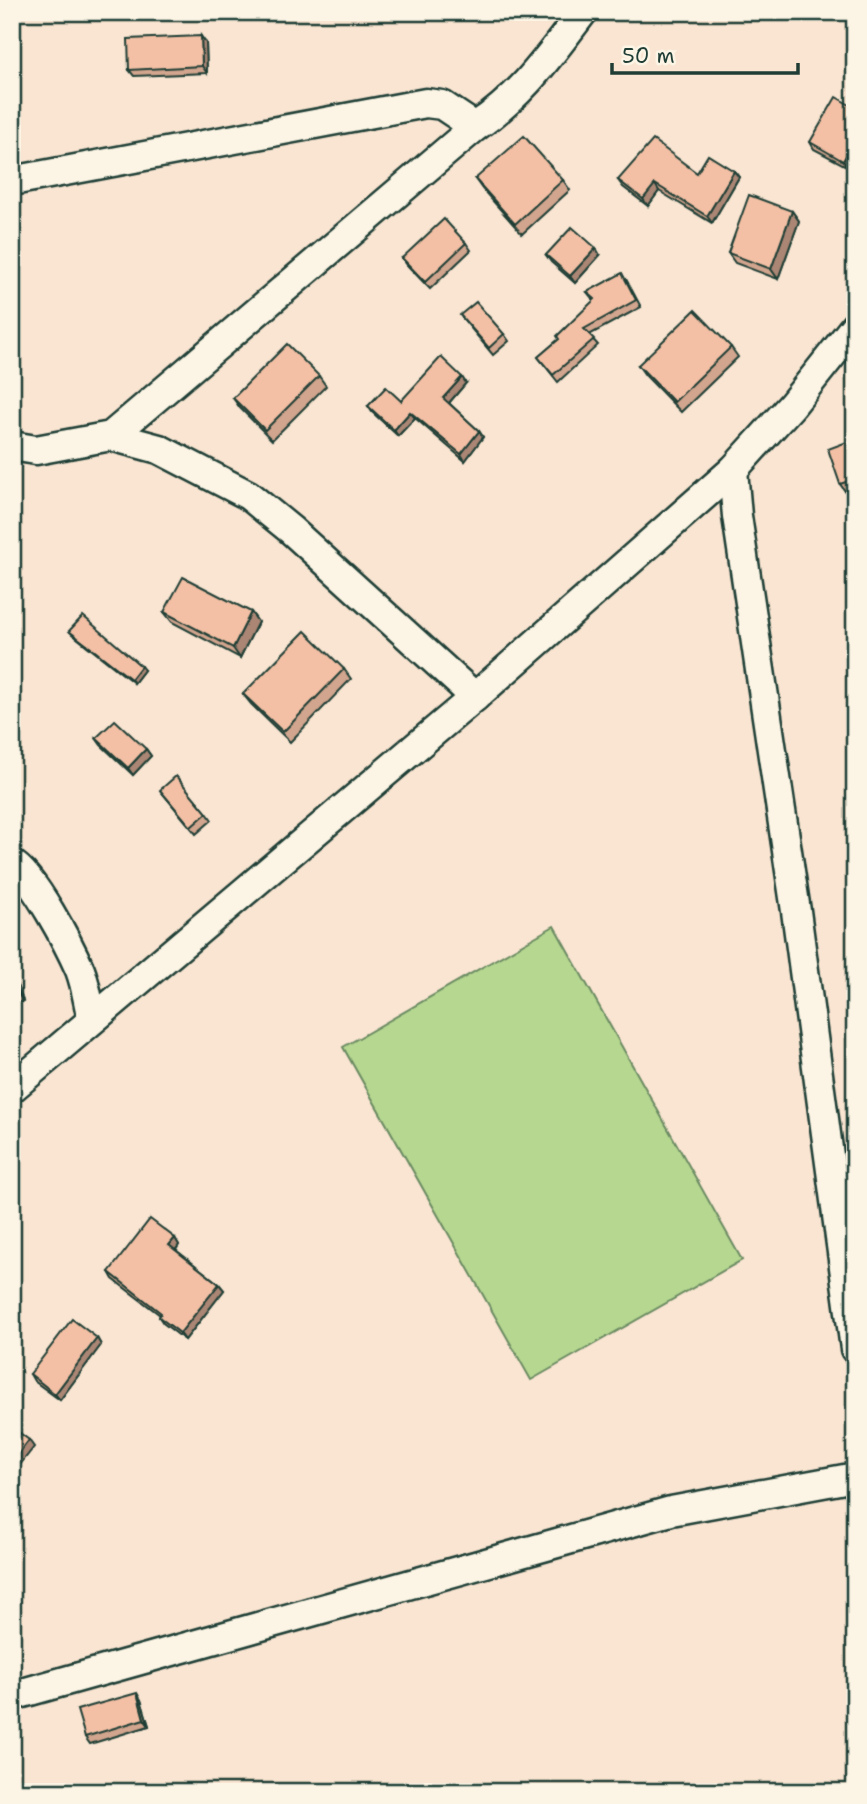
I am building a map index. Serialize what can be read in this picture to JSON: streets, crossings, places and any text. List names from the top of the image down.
{
  "scale_bar": "50 m"
}
